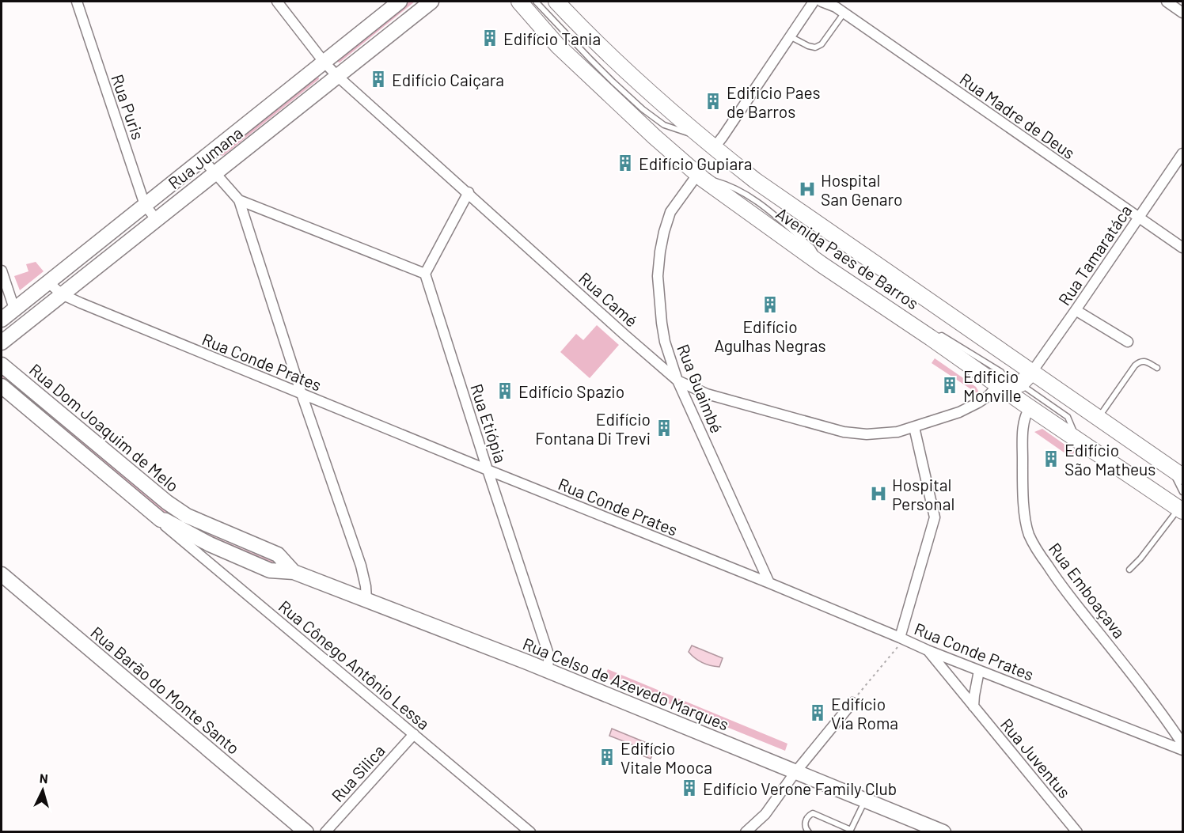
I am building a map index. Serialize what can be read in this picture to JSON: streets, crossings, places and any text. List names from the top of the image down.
{
  "streets": {
    "main road": [
      "Rua Jumana",
      "Avenida Paes de Barros",
      "Rua Dom Joaquim de Melo",
      "Rua Celso de Azevedo Marques",
      "Rua Barão do Monte Santo"
    ],
    "street": [
      "Rua Puris",
      "Rua Madre de Deus",
      "Rua Tamaratáca",
      "Rua Camé",
      "Rua Conde Prates",
      "Rua Guaimbé",
      "Rua Etiópia",
      "Rua Emboaçava",
      "Rua Cônego Antônio Lessa",
      "Rua Juventus",
      "Rua Silica"
    ]
  },
  "crossings": [
    ["Rua Puris", "Rua Jumana"],
    ["Rua Madre de Deus", "Rua Tamaratáca"],
    ["Rua Jumana", "Rua Camé"],
    ["Rua Jumana", "Rua Conde Prates"],
    ["Rua Tamaratáca", "Avenida Paes de Barros"],
    ["Avenida Paes de Barros", "Rua Camé"],
    ["Avenida Paes de Barros", "Rua Guaimbé"],
    ["Avenida Paes de Barros", "Rua Emboaçava"],
    ["Rua Camé", "Rua Guaimbé"],
    ["Rua Conde Prates", "Rua Guaimbé"],
    ["Rua Conde Prates", "Rua Etiópia"],
    ["Rua Conde Prates", "Rua Juventus"],
    ["Rua Etiópia", "Rua Celso de Azevedo Marques"],
    ["Rua Dom Joaquim de Melo", "Rua Cônego Antônio Lessa"],
    ["Rua Dom Joaquim de Melo", "Rua Celso de Azevedo Marques"],
    ["Rua Cônego Antônio Lessa", "Rua Celso de Azevedo Marques"],
    ["Rua Cônego Antônio Lessa", "Rua Silica"]
  ],
  "places": {
    "building": [
      "Edifício Tania",
      "Edifício Caiçara",
      "Edificio Paes de Barros",
      "Edifício Gupiara",
      "Edifício Agulhas Negras",
      "Edificio Monville",
      "Edifício Spazio",
      "Edifício Fontana Di Trevi",
      "Edifício São Matheus",
      "Edifício Via Roma",
      "Edifício Vitale Mooca",
      "Edifício Verone Family Club"
    ],
    "hospital": ["Hospital San Genaro", "Hospital Personal"]
  },
  "north": "top"
}
